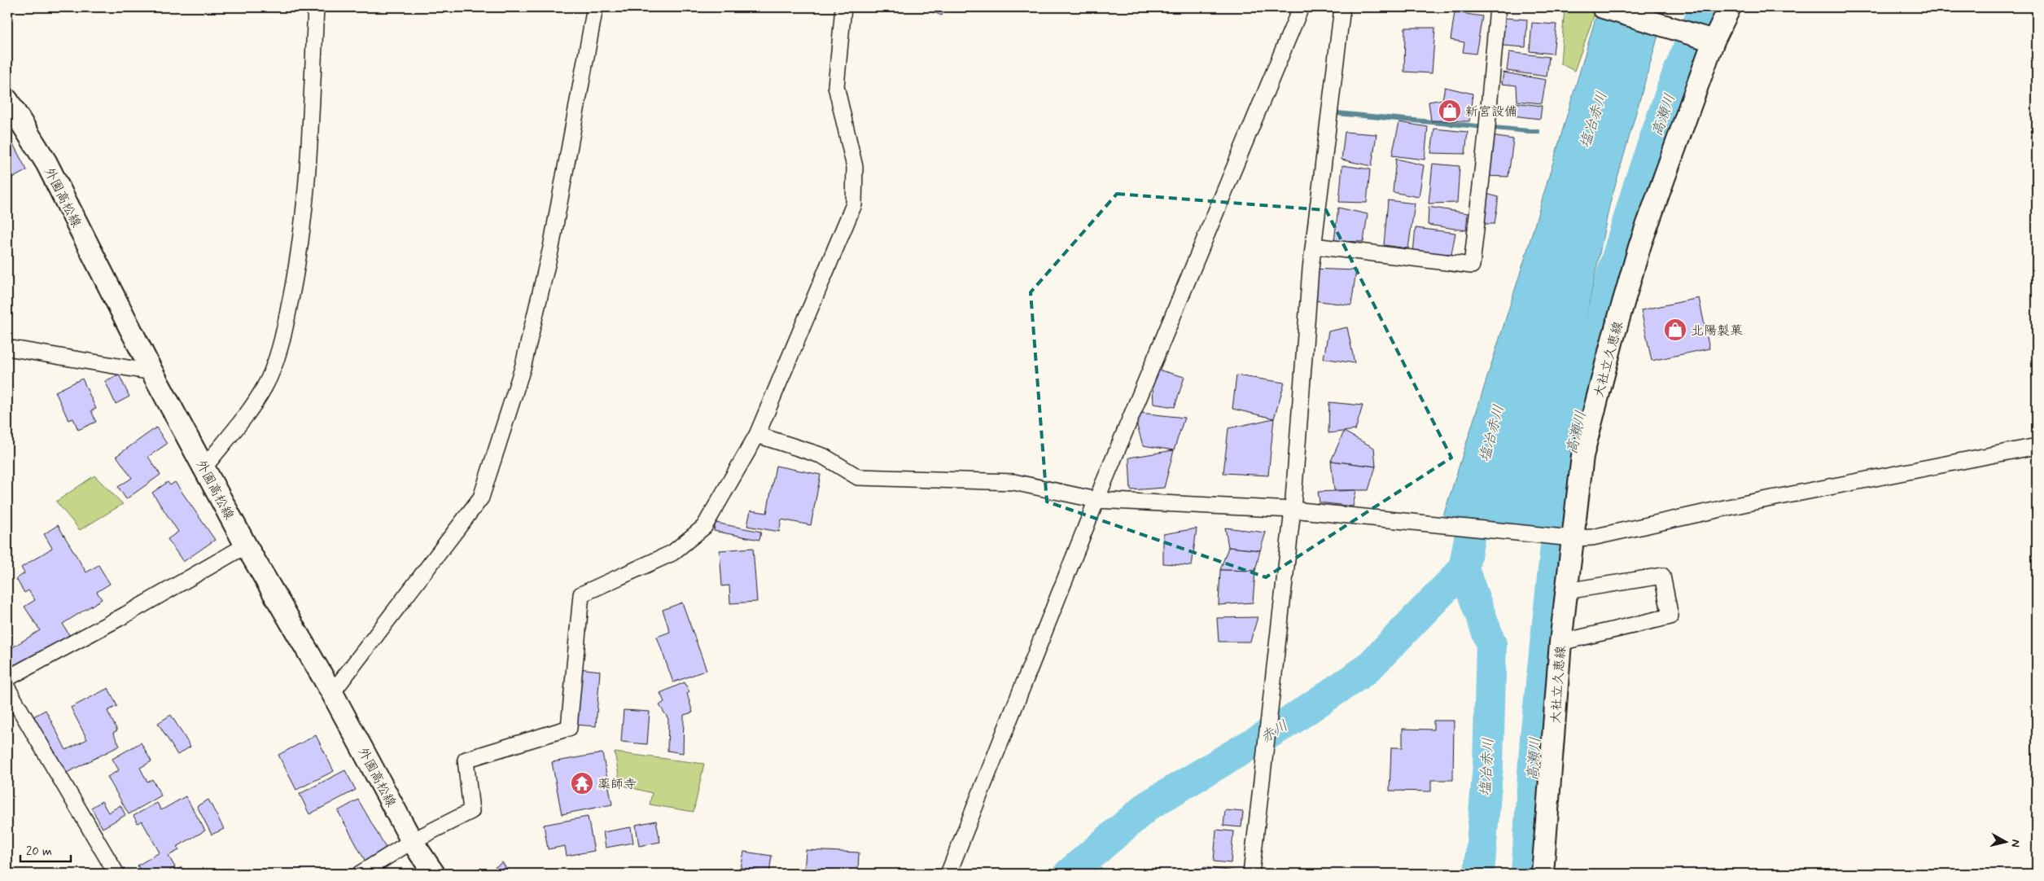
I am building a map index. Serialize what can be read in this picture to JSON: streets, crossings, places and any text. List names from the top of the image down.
{
  "streets": {
    "main road": ["外園高松線", "大社立久恵線"]
  },
  "water": ["高瀬川", "塩冶赤川", "赤川"],
  "places": {
    "shop": ["新宮設備", "北陽製菓"],
    "temple": ["薬師寺"]
  },
  "scale_bar": "20 m",
  "north": "right"
}
